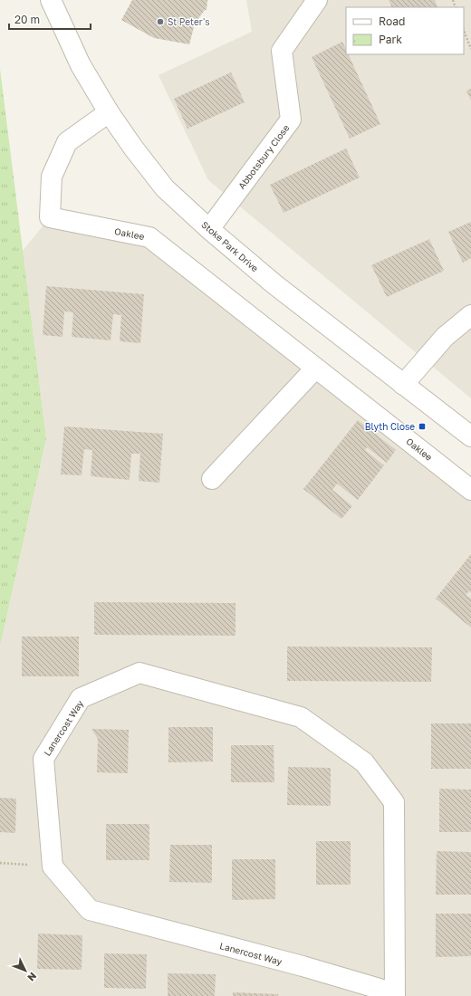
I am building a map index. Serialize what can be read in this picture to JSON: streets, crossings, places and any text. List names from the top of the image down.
{
  "streets": {
    "street": [
      "Abbotsbury Close",
      "Oaklee",
      "Stoke Park Drive",
      "Lanercost Way"
    ]
  },
  "crossings": [
    ["Abbotsbury Close", "Stoke Park Drive"],
    ["Oaklee", "Stoke Park Drive"]
  ],
  "places": {
    "other": ["St Peter's"],
    "transit": ["Blyth Close"]
  },
  "legend": ["Road", "Park"],
  "scale_bar": "20 m",
  "north": "bottom right"
}
